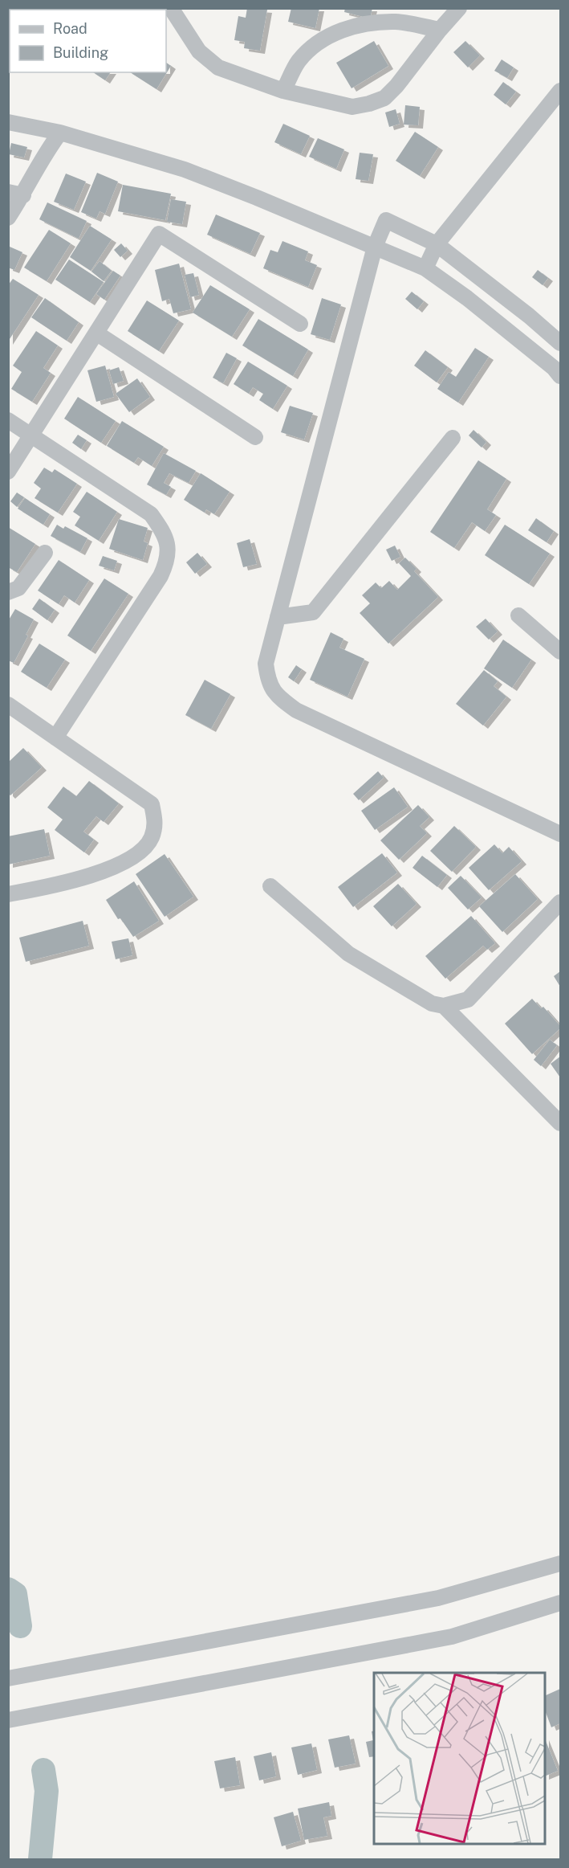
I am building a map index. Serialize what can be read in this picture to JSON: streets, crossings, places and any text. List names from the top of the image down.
{
  "legend": ["Road", "Building"]
}
